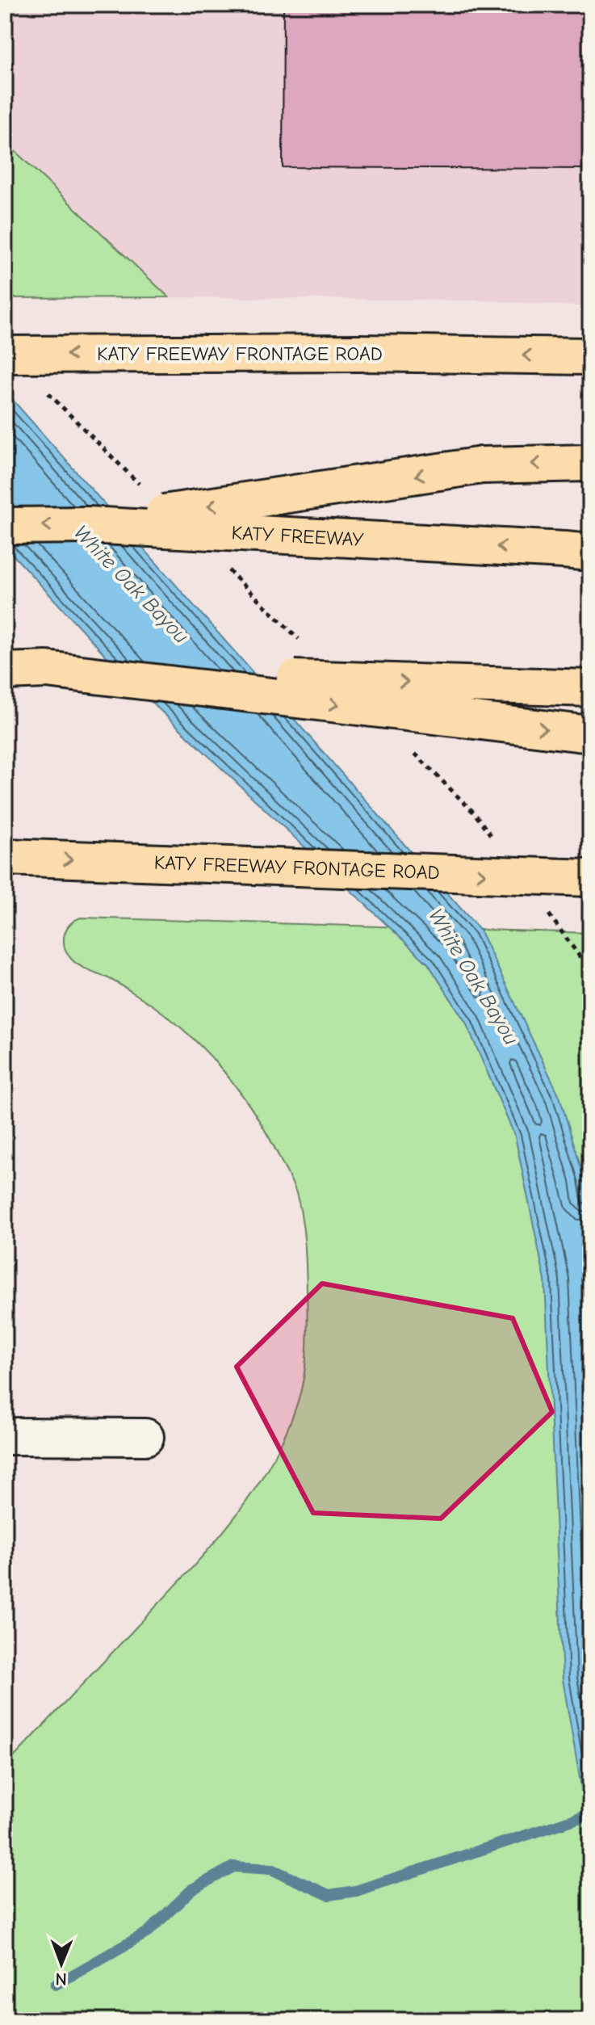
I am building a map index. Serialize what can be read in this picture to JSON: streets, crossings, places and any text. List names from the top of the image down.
{
  "streets": {
    "main road": ["KATY FREEWAY FRONTAGE ROAD", "KATY FREEWAY"]
  },
  "water": ["White Oak Bayou"],
  "north": "bottom"
}
